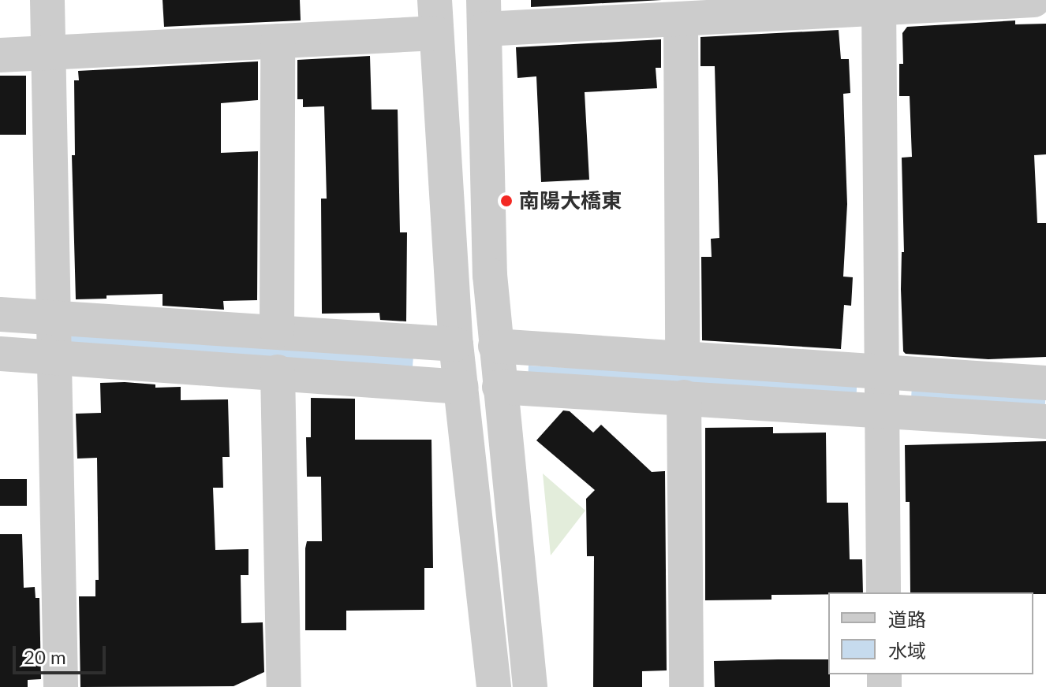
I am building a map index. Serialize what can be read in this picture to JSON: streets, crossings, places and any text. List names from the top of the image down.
{
  "places": ["南陽大橋東"],
  "legend": ["道路", "水域"],
  "scale_bar": "20 m"
}
